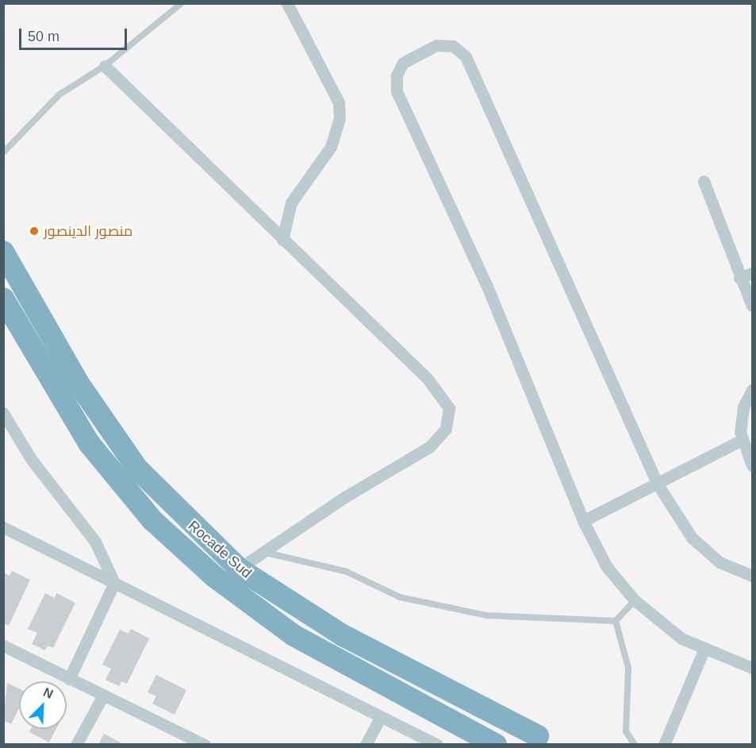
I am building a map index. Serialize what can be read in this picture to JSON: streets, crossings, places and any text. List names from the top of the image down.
{
  "streets": {
    "highway": ["Rocade Sud"]
  },
  "places": ["منصور الدينصور"],
  "scale_bar": "50 m",
  "north": "top right"
}
